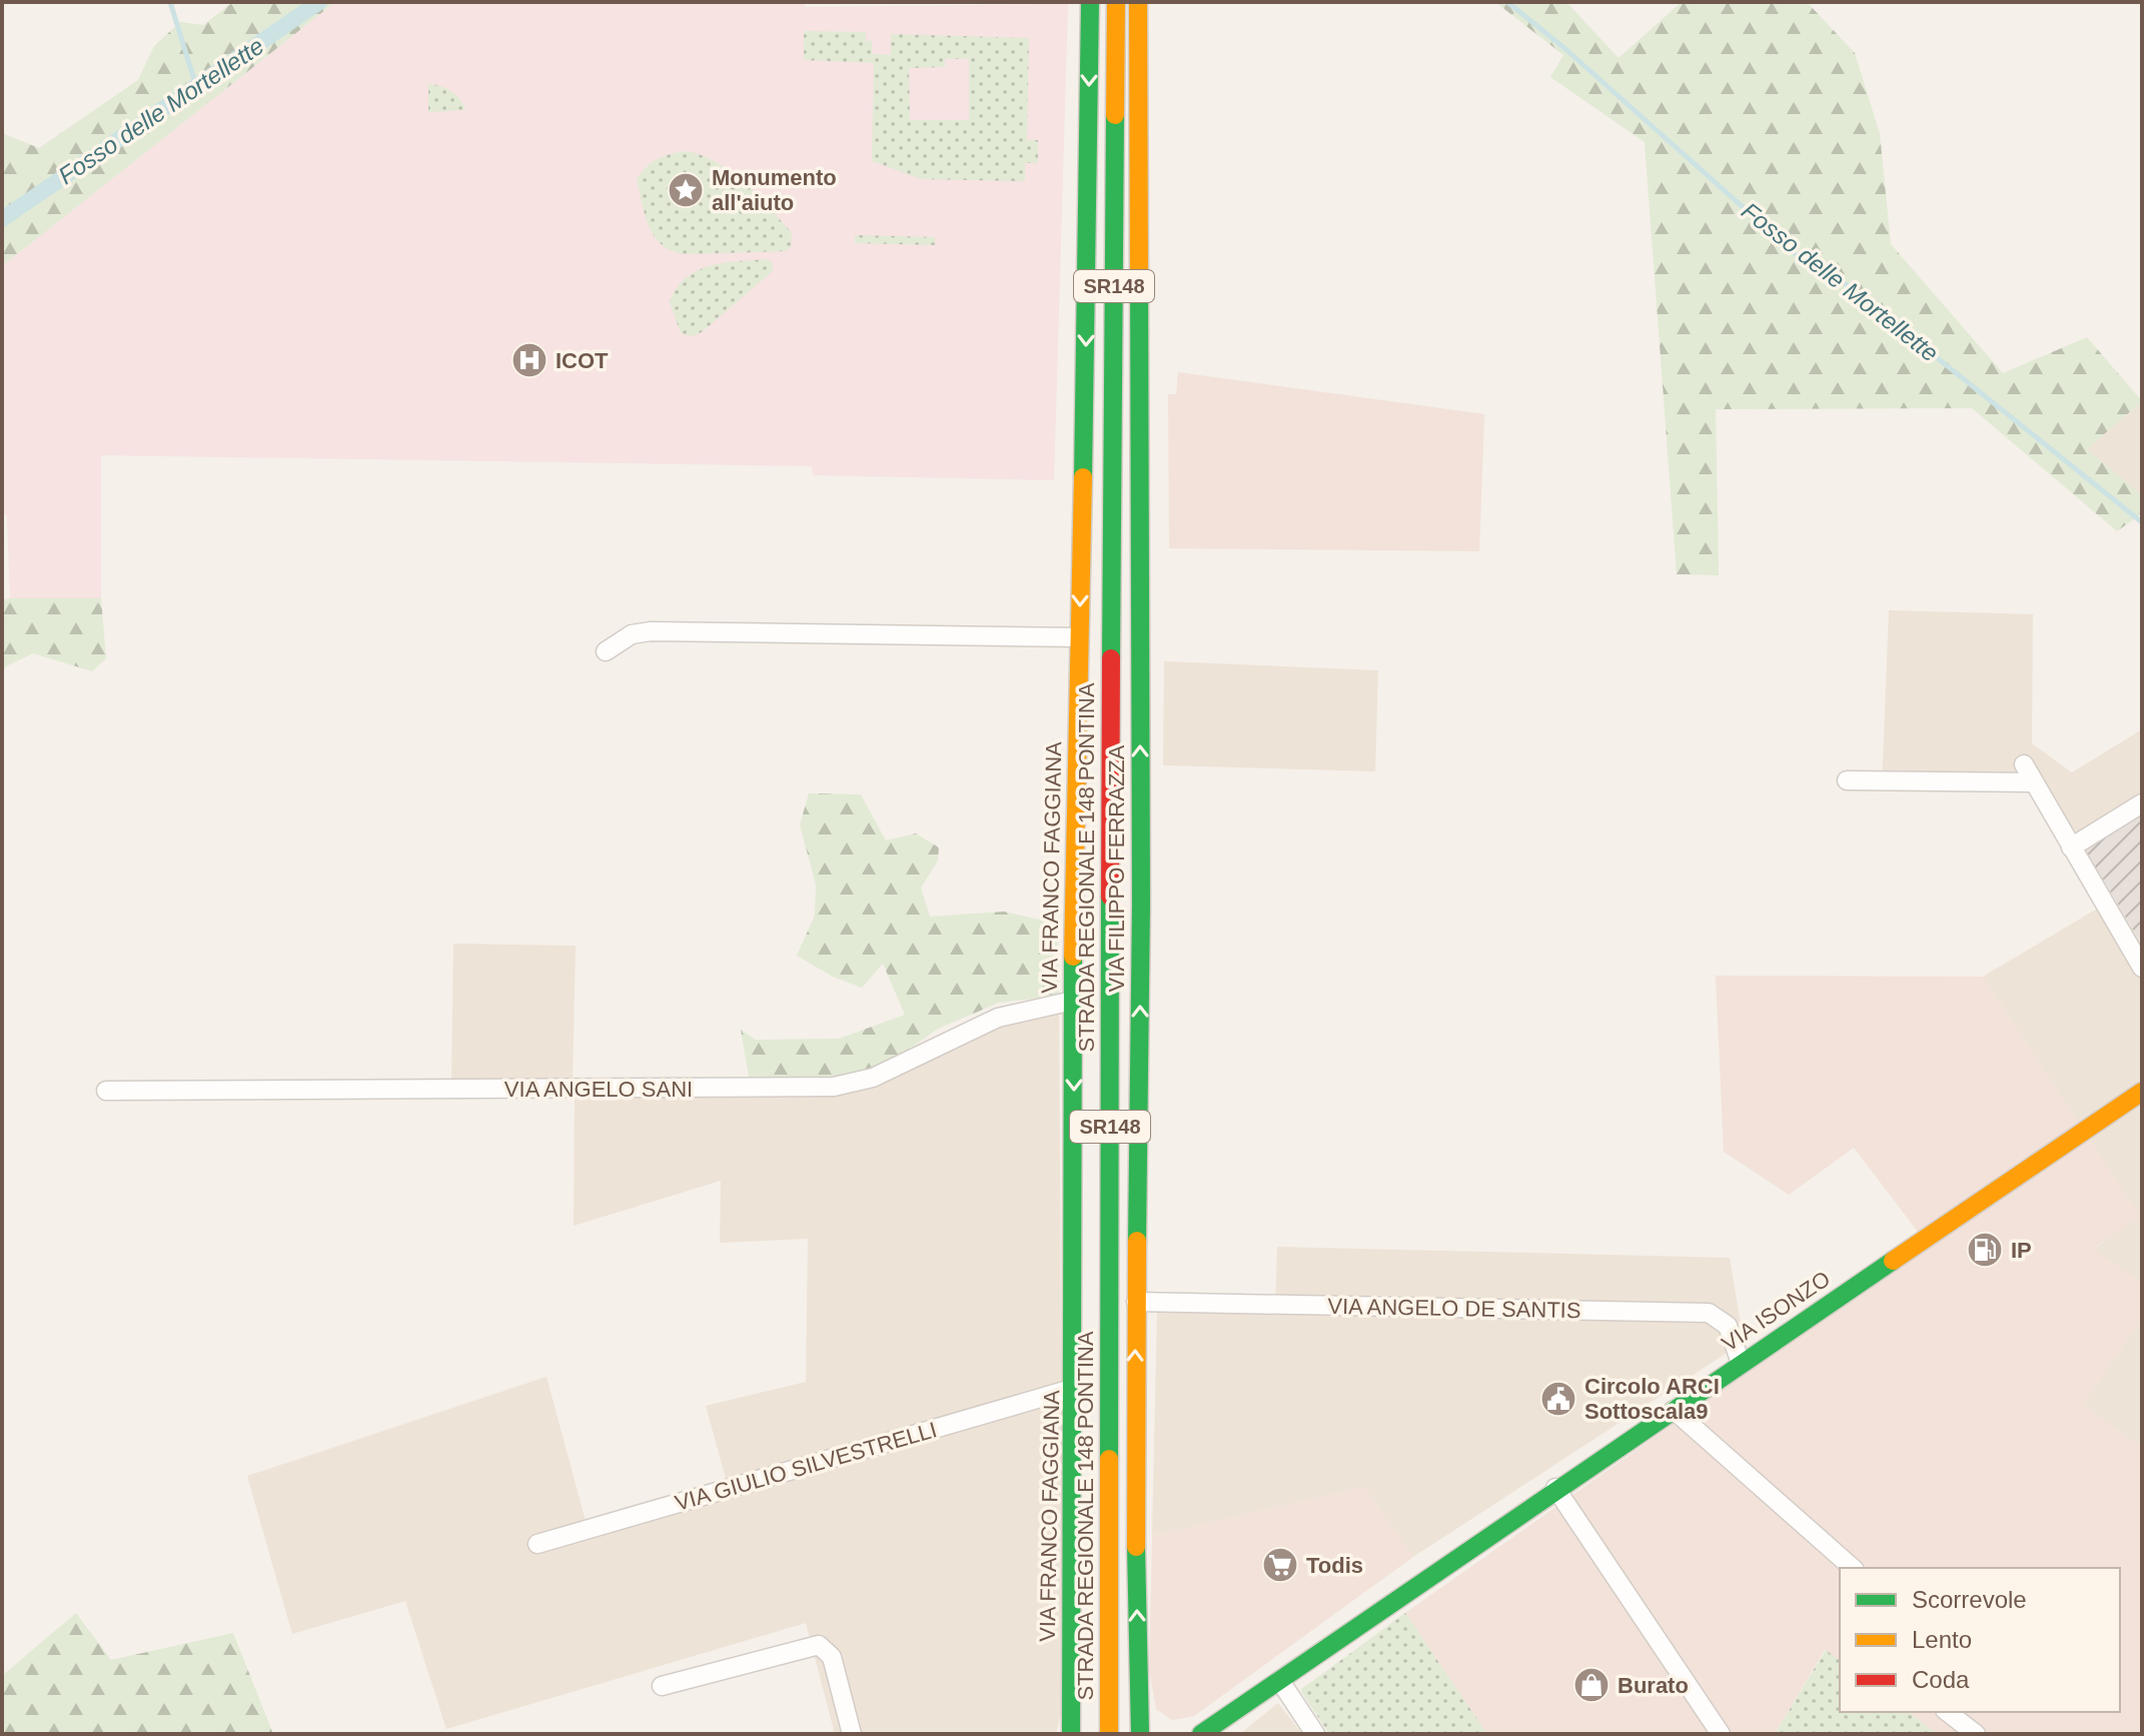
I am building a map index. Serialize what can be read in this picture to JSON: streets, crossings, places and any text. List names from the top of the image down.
{
  "streets": {
    "street": [
      "SR148",
      "VIA FRANCO FAGGIANA",
      "STRADA REGIONALE 148 PONTINA",
      "VIA FILIPPO FERRAZZA",
      "VIA ANGELO SANI",
      "VIA ANGELO DE SANTIS",
      "VIA ISONZO",
      "VIA GIULIO SILVESTRELLI"
    ]
  },
  "crossings": [
    ["VIA FRANCO FAGGIANA", "VIA ANGELO SANI"],
    ["VIA FRANCO FAGGIANA", "VIA GIULIO SILVESTRELLI"],
    ["VIA FILIPPO FERRAZZA", "VIA ANGELO DE SANTIS"],
    ["VIA ANGELO DE SANTIS", "VIA ISONZO"]
  ],
  "one_way": ["VIA FRANCO FAGGIANA", "VIA FILIPPO FERRAZZA"],
  "water": ["Fosso delle Mortellette"],
  "places": {
    "place": ["Monumento all'aiuto"],
    "hospital": ["ICOT"],
    "fuel station": ["IP"],
    "public building": ["Circolo ARCI Sottoscala9"],
    "supermarket": ["Todis"],
    "shop": ["Burato"]
  },
  "legend": ["Scorrevole", "Lento", "Coda"]
}
